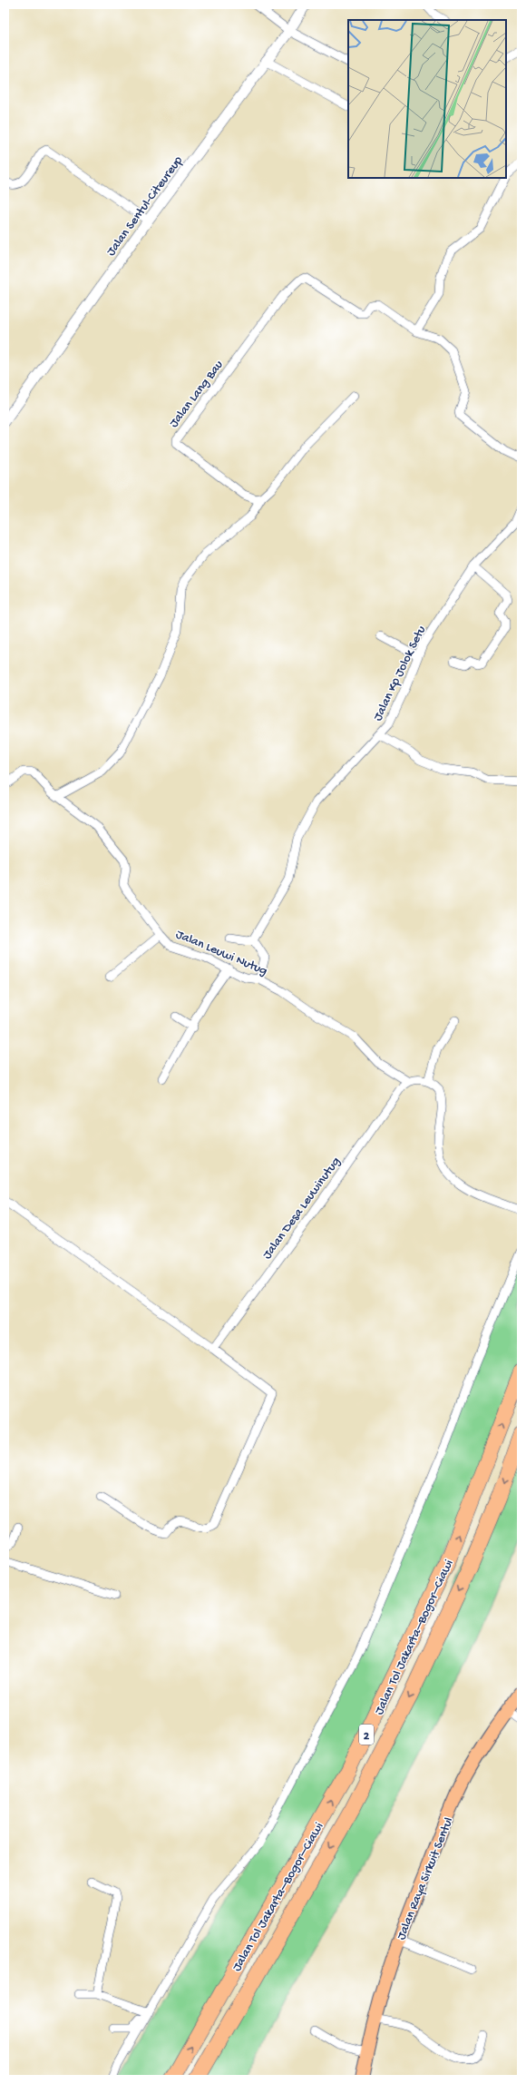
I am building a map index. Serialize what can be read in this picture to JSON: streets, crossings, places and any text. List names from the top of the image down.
{
  "streets": {
    "highway": ["Jalan Tol Jakarta–Bogor–Ciawi", "2"],
    "main road": ["Jalan Raya Sirkuit Sentul"],
    "street": [
      "Jalan Sentul-Citeureup",
      "Jalan Lang Bau",
      "Jalan Kp Jolok Setu",
      "Jalan Leuwi Nutug",
      "Jalan Desa Leuwinutug"
    ]
  },
  "crossings": [
    ["Jalan Leuwi Nutug", "Jalan Desa Leuwinutug"]
  ]
}
